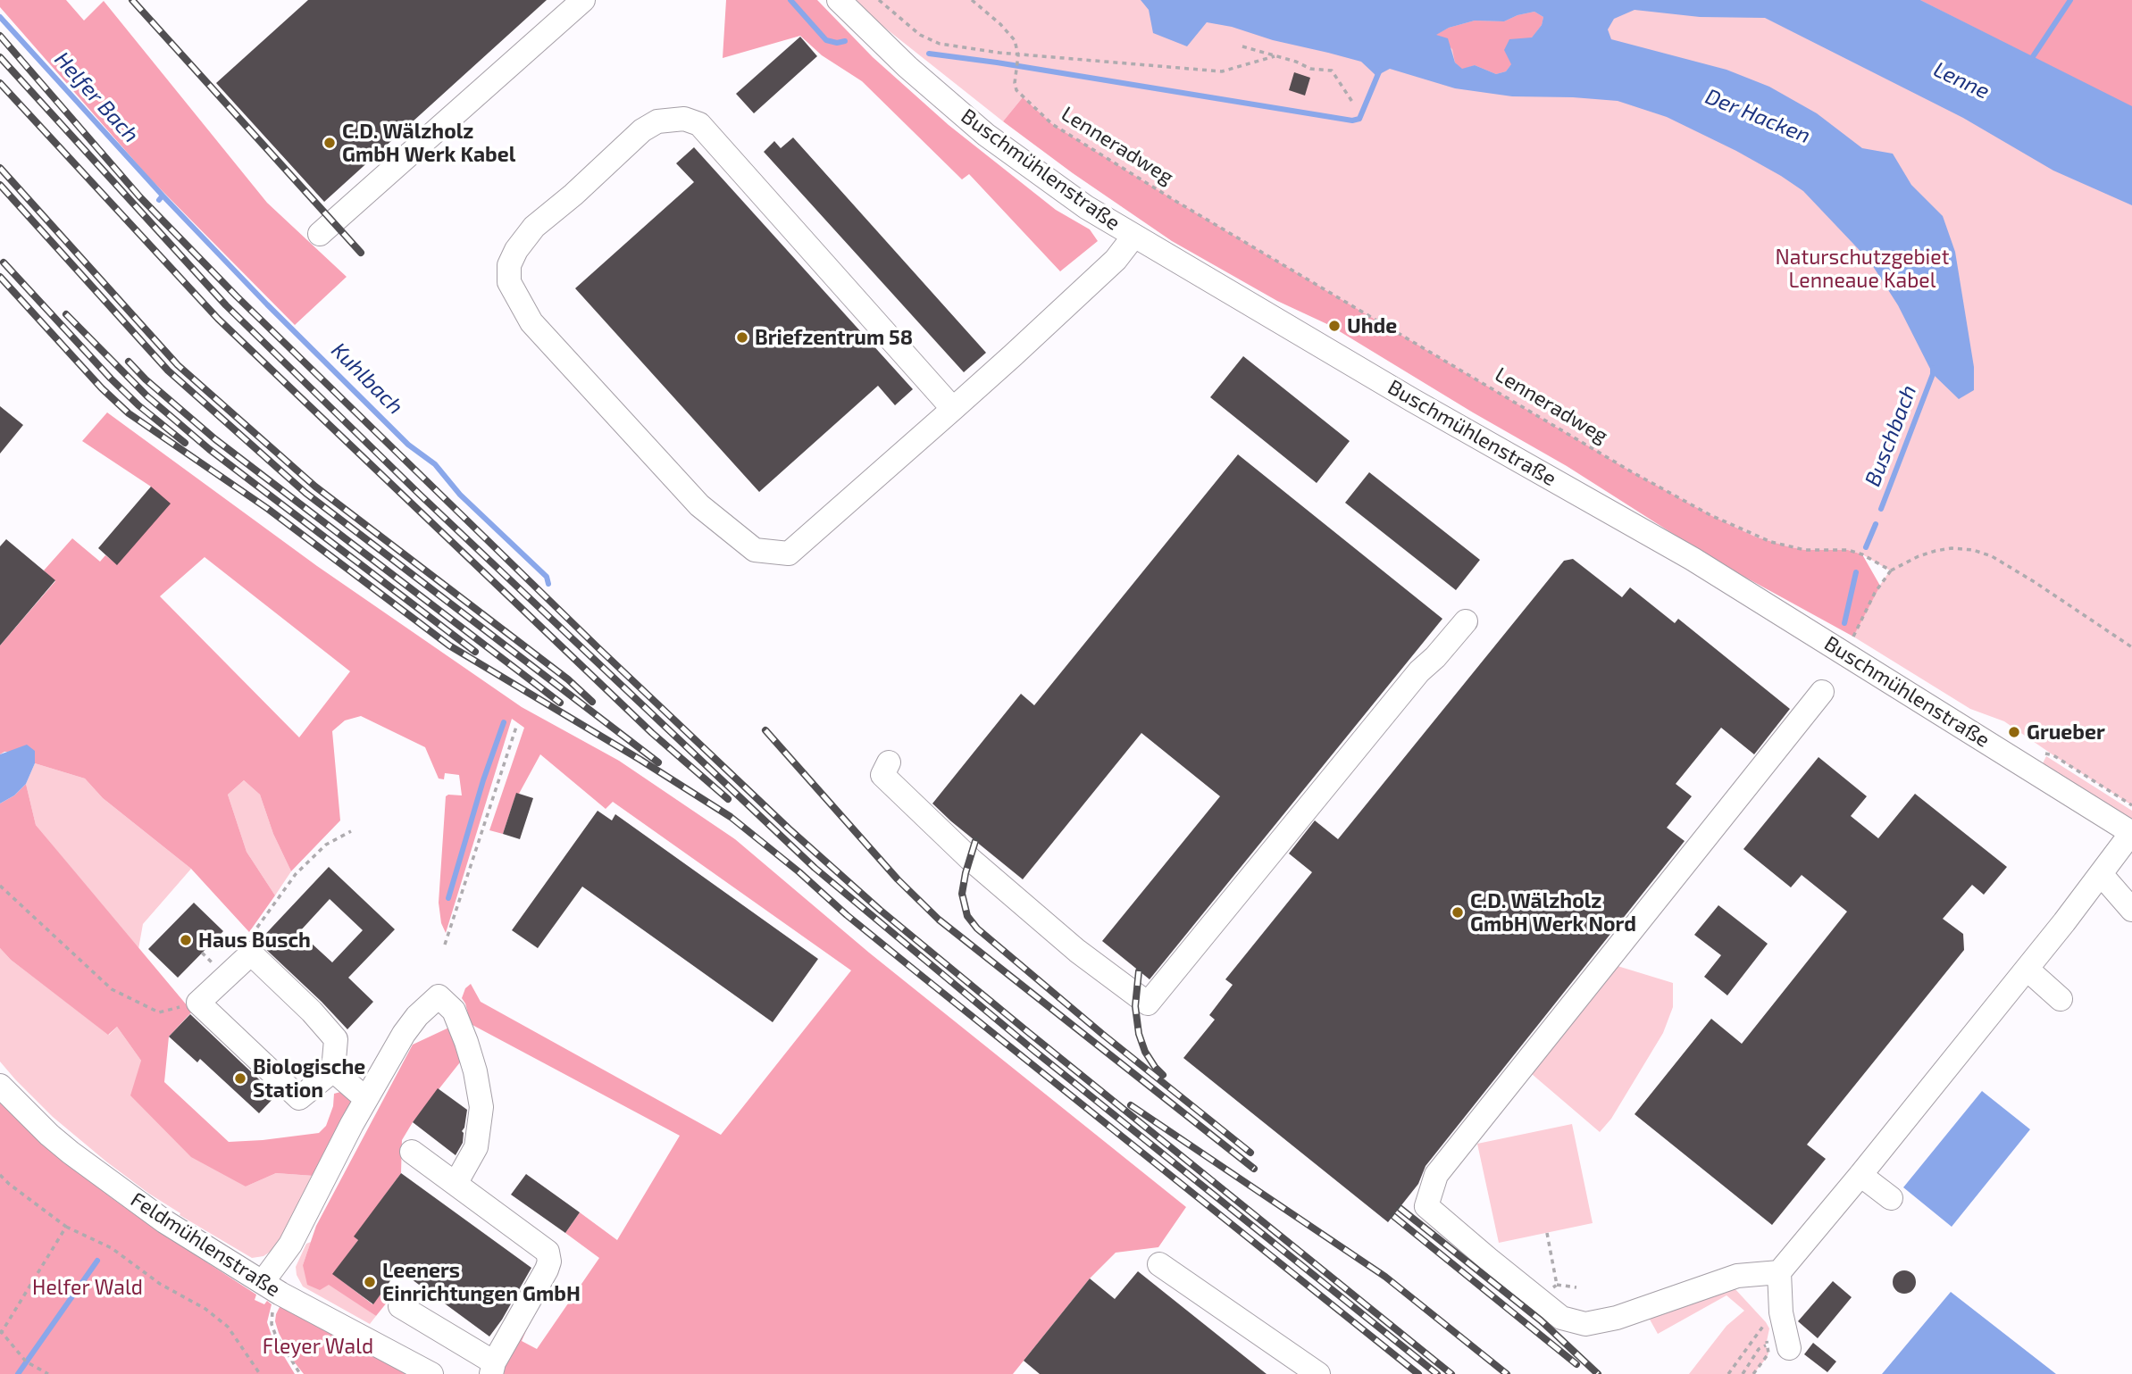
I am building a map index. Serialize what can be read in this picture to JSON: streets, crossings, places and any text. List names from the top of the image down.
{
  "streets": {
    "street": ["Buschmühlenstraße", "Feldmühlenstraße"],
    "path": ["Lenneradweg"]
  },
  "water": [
    "Lenne",
    "Helfer Bach",
    "Der Hacken",
    "Kuhlbach",
    "Buschbach"
  ],
  "parks": ["Naturschutzgebiet Lenneaue Kabel", "Helfer Wald", "Fleyer Wald"],
  "places": [
    "C.D. Wälzholz GmbH Werk Kabel",
    "Uhde",
    "Briefzentrum 58",
    "Grueber",
    "C.D. Wälzholz GmbH Werk Nord",
    "Haus Busch",
    "Biologische Station",
    "Leeners Einrichtungen GmbH"
  ]
}
